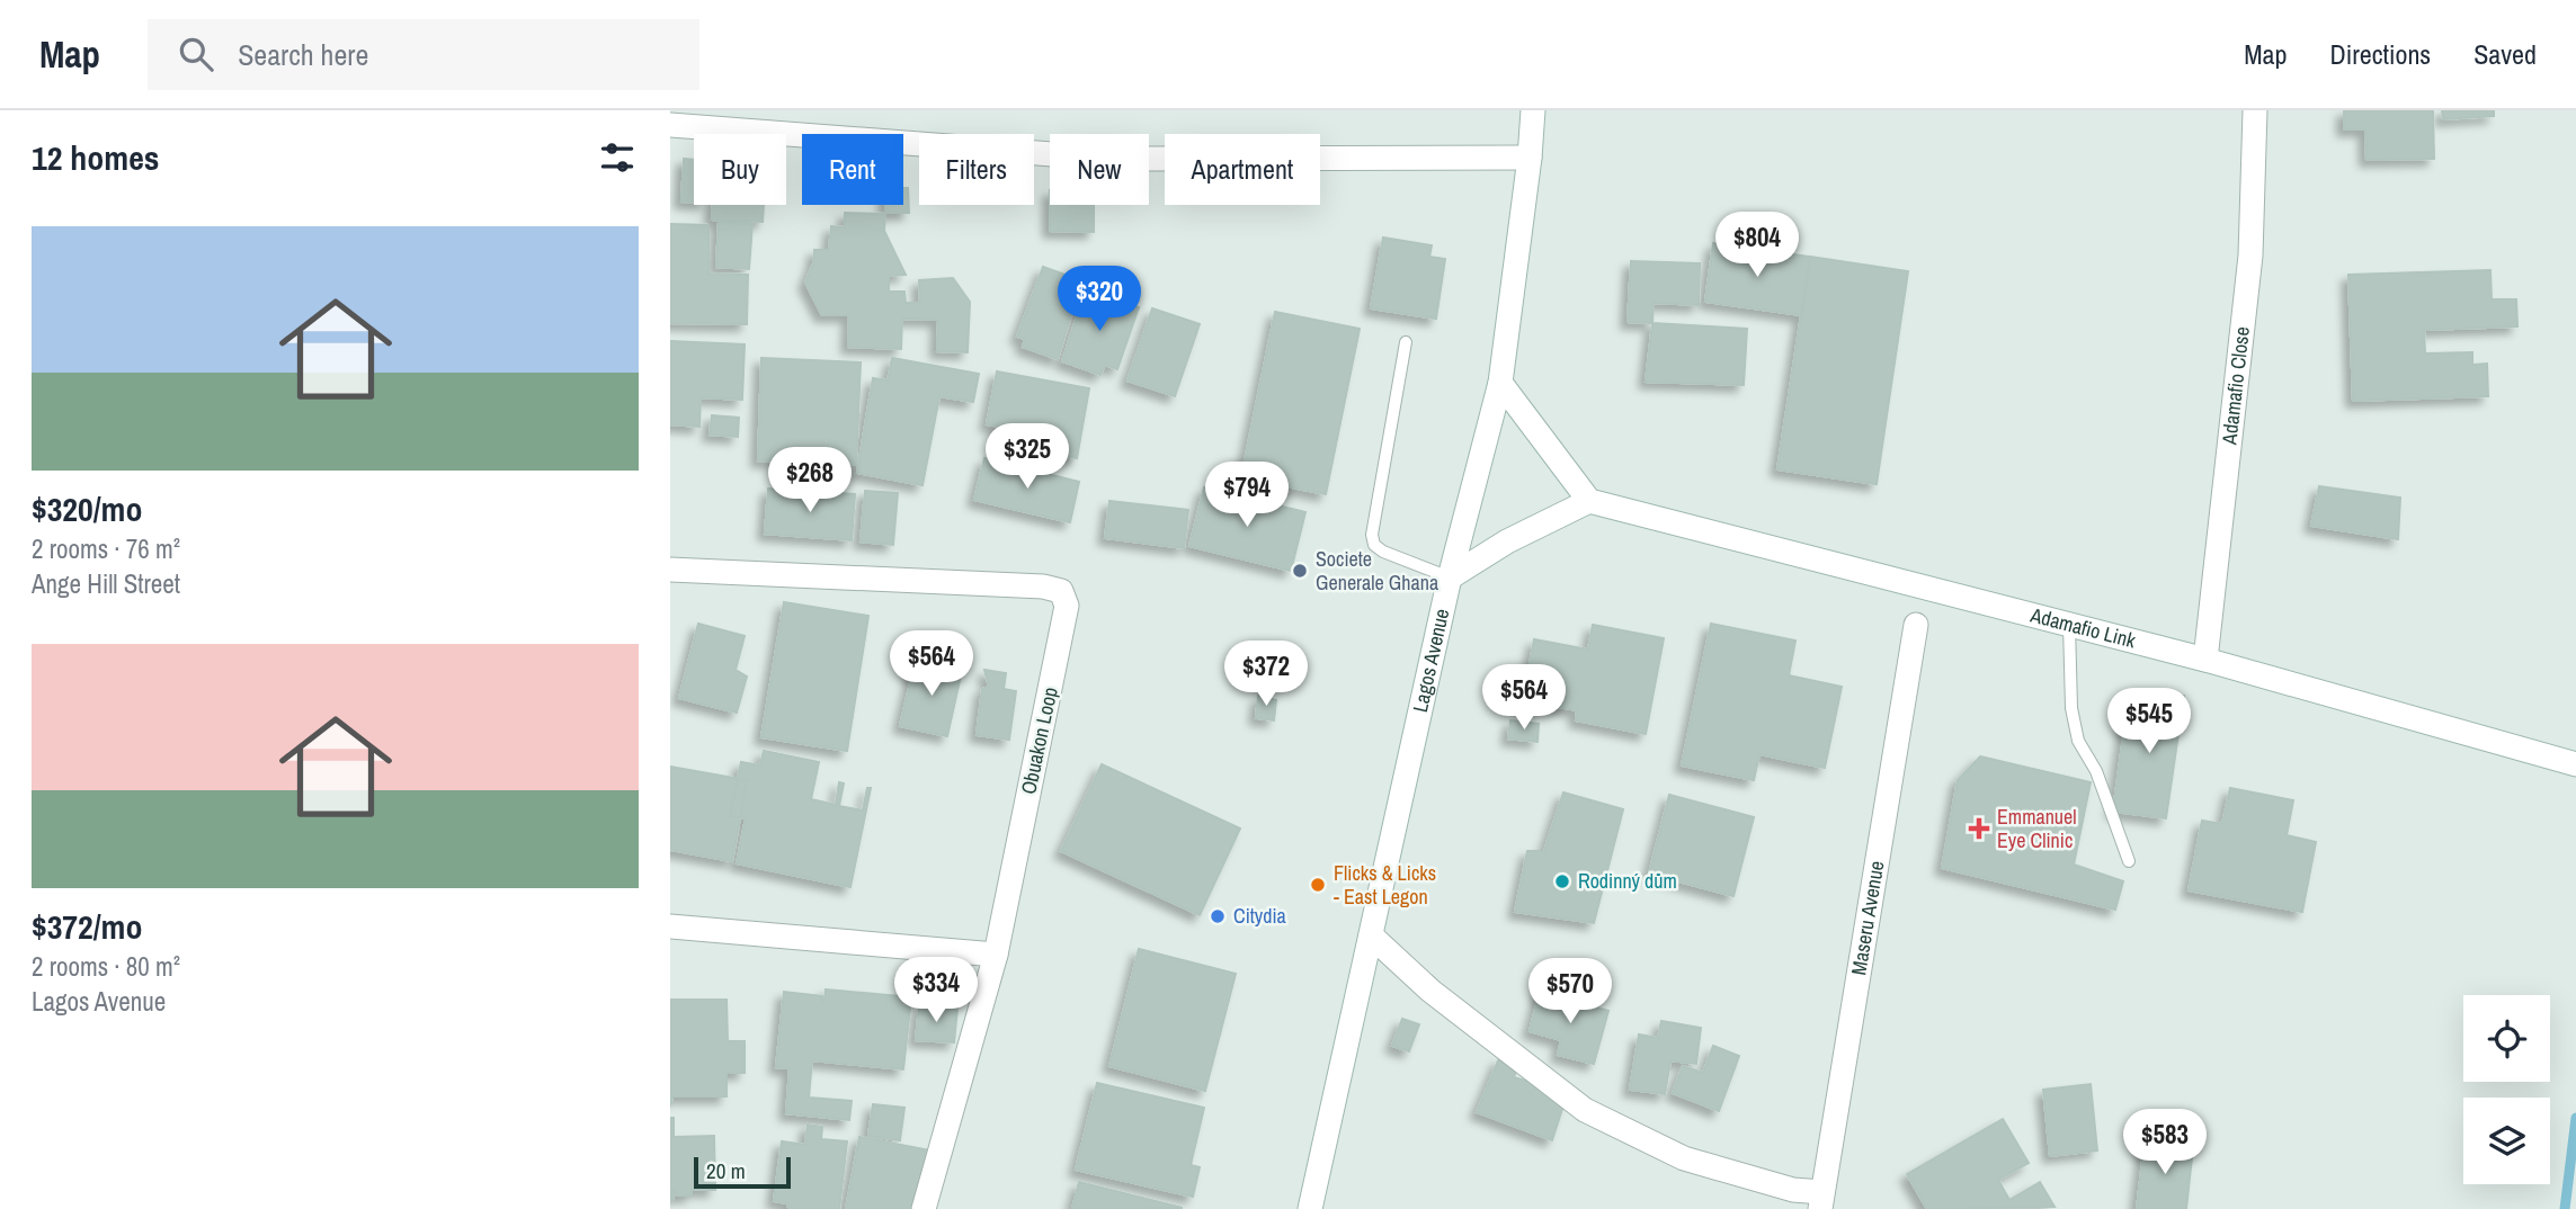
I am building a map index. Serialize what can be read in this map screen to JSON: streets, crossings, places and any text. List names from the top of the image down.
{
  "streets": {
    "street": [
      "Adamafio Close",
      "Adamafio Link",
      "Lagos Avenue",
      "Obuakon Loop",
      "Maseru Avenue"
    ]
  },
  "crossings": [
    ["Adamafio Close", "Adamafio Link"]
  ],
  "places": {
    "other": [
      "Societe Generale Ghana",
      "Rodinný dům",
      "Flicks & Licks - East Legon",
      "Citydia"
    ],
    "health": ["Emmanuel Eye Clinic"]
  },
  "scale_bar": "20 m",
  "page": {
    "header": "Map",
    "search": "Search here",
    "nav": ["Map", "Directions", "Saved"],
    "heading": "12 homes",
    "chip": [
      "Buy",
      "Rent",
      "Filters",
      "New",
      "Apartment"
    ],
    "list": [
      {
        "name": "$320/mo",
        "note": "2 rooms · 76 m² · Ange Hill Street"
      },
      {
        "name": "$372/mo",
        "note": "2 rooms · 80 m² · Lagos Avenue"
      }
    ],
    "price": [
      "$804",
      "$320",
      "$325",
      "$268",
      "$794",
      "$564",
      "$372",
      "$564",
      "$545",
      "$334",
      "$570",
      "$583"
    ],
    "scale": "20 m"
  }
}
